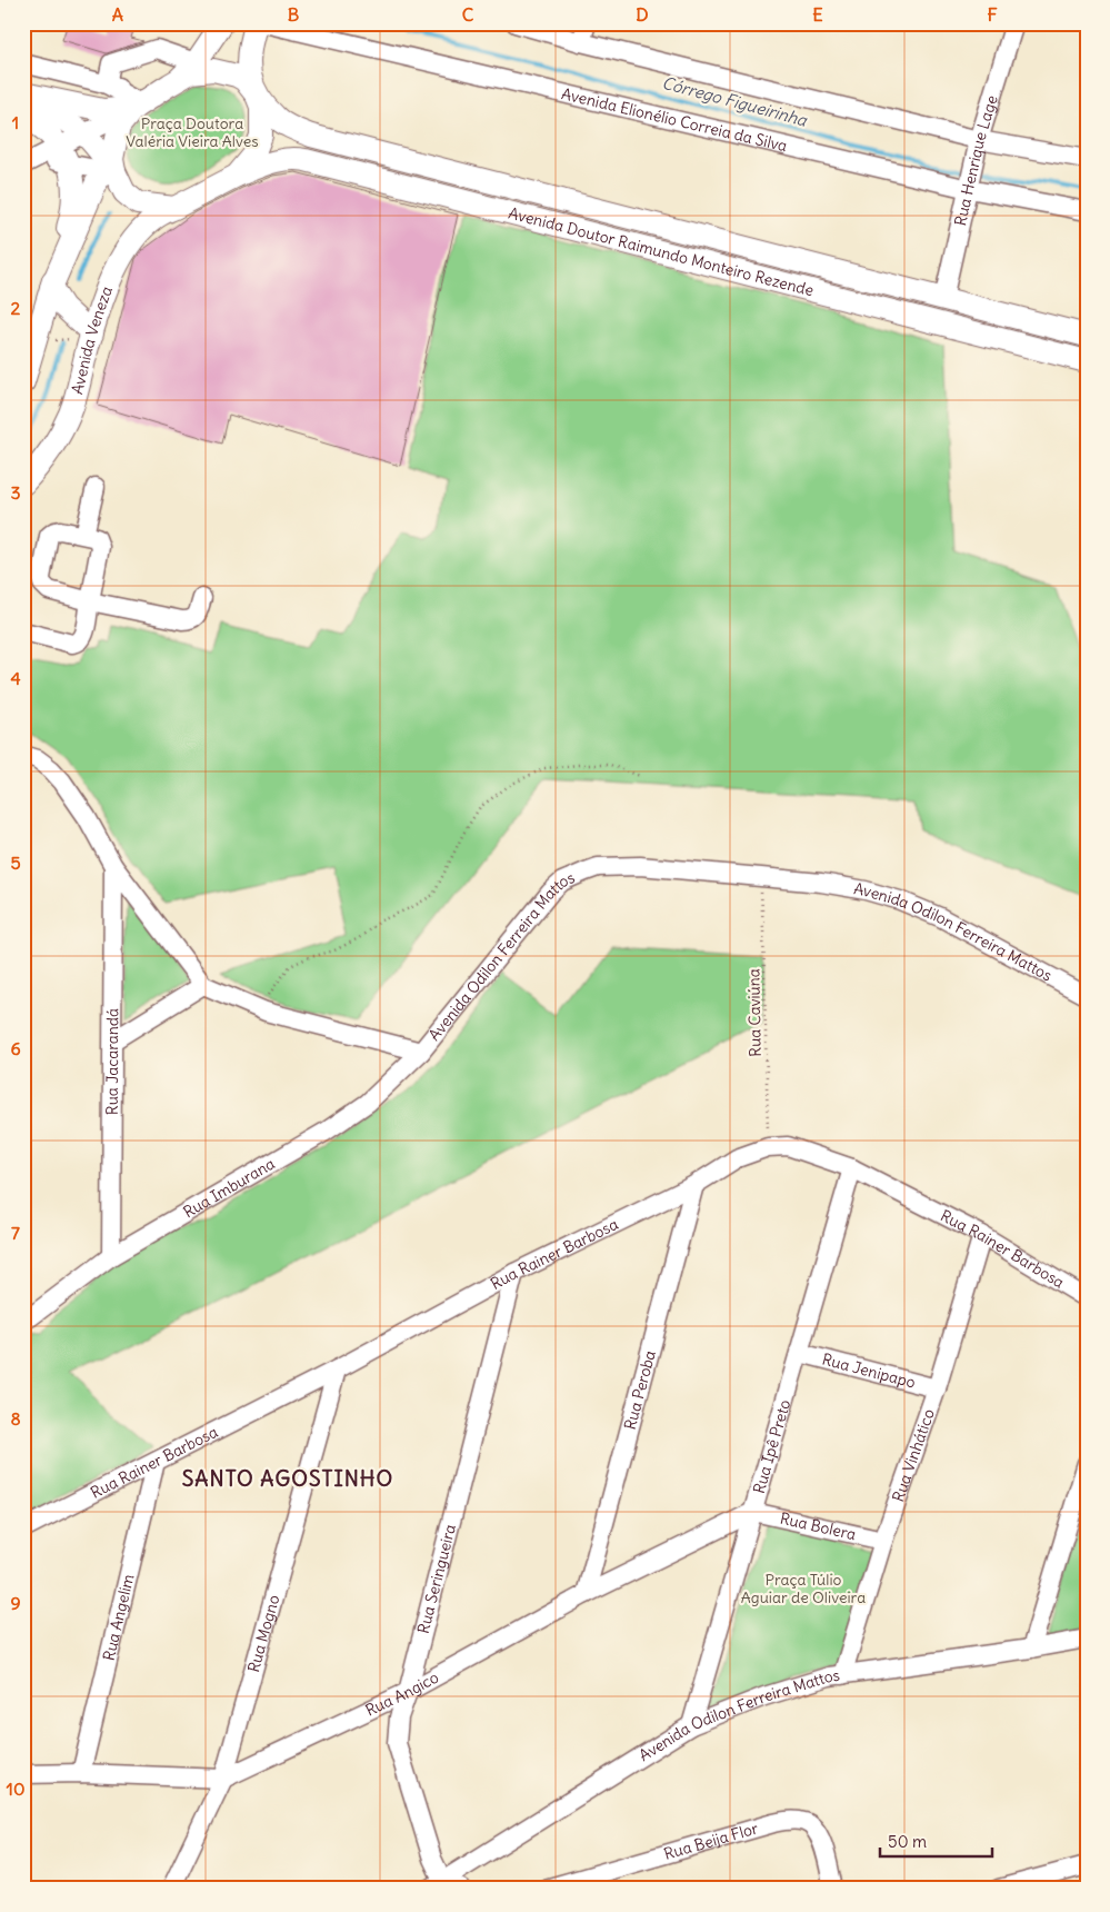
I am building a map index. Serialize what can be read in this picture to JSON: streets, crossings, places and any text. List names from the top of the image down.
{
  "streets": {
    "main road": ["Avenida Doutor Raimundo Monteiro Rezende", "Avenida Veneza"],
    "street": [
      "Avenida Elionélio Correia da Silva",
      "Rua Henrique Lage",
      "Avenida Odilon Ferreira Mattos",
      "Rua Jacarandá",
      "Rua Imburana",
      "Rua Rainer Barbosa",
      "Rua Jenipapo",
      "Rua Peroba",
      "Rua Ipê Preto",
      "Rua Vinhático",
      "Rua Bolera",
      "Rua Seringueira",
      "Rua Angelim",
      "Rua Mogno",
      "Rua Angico",
      "Rua Beija Flor"
    ],
    "path": ["Rua Caviúna"]
  },
  "crossings": [
    ["Avenida Elionélio Correia da Silva", "Rua Henrique Lage"],
    ["Rua Henrique Lage", "Avenida Doutor Raimundo Monteiro Rezende"],
    ["Avenida Doutor Raimundo Monteiro Rezende", "Avenida Veneza"],
    ["Avenida Odilon Ferreira Mattos", "Rua Caviúna"],
    ["Avenida Odilon Ferreira Mattos", "Rua Jacarandá"],
    ["Avenida Odilon Ferreira Mattos", "Rua Imburana"],
    ["Avenida Odilon Ferreira Mattos", "Rua Ipê Preto"],
    ["Avenida Odilon Ferreira Mattos", "Rua Vinhático"],
    ["Avenida Odilon Ferreira Mattos", "Rua Seringueira"],
    ["Rua Caviúna", "Rua Rainer Barbosa"],
    ["Rua Jacarandá", "Rua Imburana"],
    ["Rua Rainer Barbosa", "Rua Peroba"],
    ["Rua Rainer Barbosa", "Rua Ipê Preto"],
    ["Rua Rainer Barbosa", "Rua Vinhático"],
    ["Rua Rainer Barbosa", "Rua Seringueira"],
    ["Rua Rainer Barbosa", "Rua Angelim"],
    ["Rua Rainer Barbosa", "Rua Mogno"],
    ["Rua Jenipapo", "Rua Ipê Preto"],
    ["Rua Jenipapo", "Rua Vinhático"],
    ["Rua Peroba", "Rua Angico"],
    ["Rua Ipê Preto", "Rua Bolera"],
    ["Rua Ipê Preto", "Rua Angico"],
    ["Rua Vinhático", "Rua Bolera"],
    ["Rua Bolera", "Rua Angico"],
    ["Rua Seringueira", "Rua Angico"],
    ["Rua Angelim", "Rua Angico"],
    ["Rua Mogno", "Rua Angico"]
  ],
  "districts": ["SANTO AGOSTINHO"],
  "water": ["Córrego Figueirinha"],
  "parks": ["Praça Doutora Valéria Vieira Alves", "Praça Túlio Aguiar de Oliveira"],
  "scale_bar": "50 m",
  "grid": {
    "columns": [
      "A",
      "B",
      "C",
      "D",
      "E",
      "F"
    ],
    "rows": [
      "1",
      "2",
      "3",
      "4",
      "5",
      "6",
      "7",
      "8",
      "9",
      "10"
    ]
  }
}
